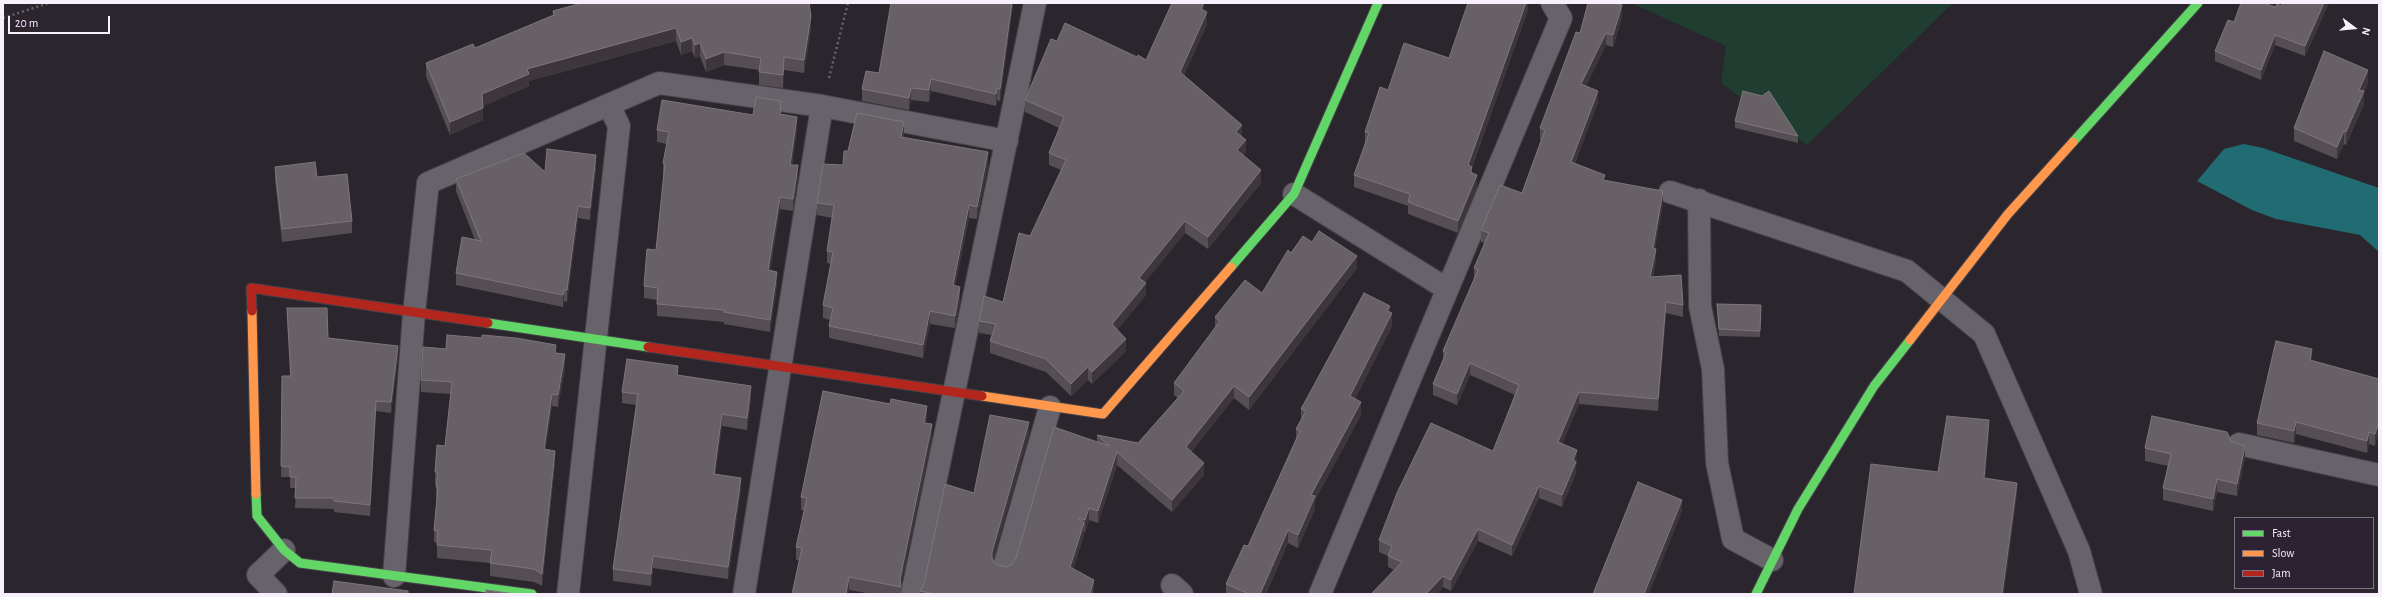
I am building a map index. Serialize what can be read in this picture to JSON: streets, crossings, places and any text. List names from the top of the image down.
{
  "legend": ["Fast", "Slow", "Jam"],
  "scale_bar": "20 m",
  "north": "right"
}
